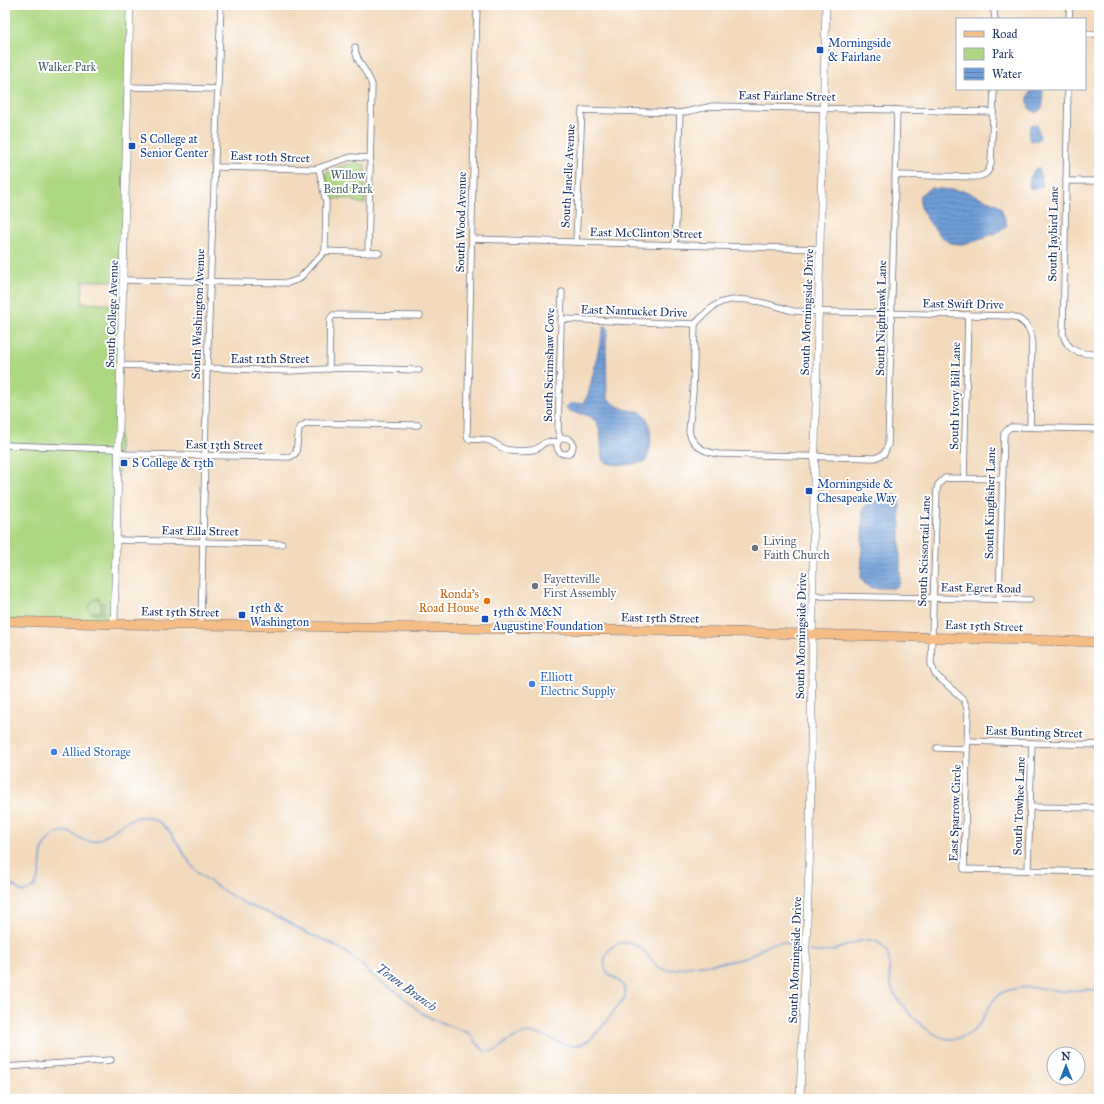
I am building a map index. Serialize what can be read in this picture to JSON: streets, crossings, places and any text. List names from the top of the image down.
{
  "streets": {
    "main road": ["East 15th Street"],
    "street": [
      "East Fairlane Street",
      "East 10th Street",
      "South Janelle Avenue",
      "South Wood Avenue",
      "East McClinton Street",
      "South Jaybird Lane",
      "East Swift Drive",
      "East Nantucket Drive",
      "South Morningside Drive",
      "South College Avenue",
      "South Washington Avenue",
      "South Nighthawk Lane",
      "East 12th Street",
      "South Scrimshaw Cove",
      "South Ivory Bill Lane",
      "East 13th Street",
      "South Kingfisher Lane",
      "East Ella Street",
      "South Scissortail Lane",
      "East Egret Road",
      "East Bunting Street",
      "South Towhee Lane",
      "East Sparrow Circle"
    ]
  },
  "crossings": [
    ["East Fairlane Street", "South Janelle Avenue"],
    ["East Fairlane Street", "South Morningside Drive"],
    ["East Fairlane Street", "South Nighthawk Lane"],
    ["East 10th Street", "South Washington Avenue"],
    ["South Janelle Avenue", "East McClinton Street"],
    ["South Wood Avenue", "East McClinton Street"],
    ["South Wood Avenue", "South Scrimshaw Cove"],
    ["East McClinton Street", "South Morningside Drive"],
    ["East Swift Drive", "East Nantucket Drive"],
    ["East Swift Drive", "South Morningside Drive"],
    ["East Swift Drive", "South Nighthawk Lane"],
    ["East Swift Drive", "South Ivory Bill Lane"],
    ["East Swift Drive", "South Kingfisher Lane"],
    ["East Nantucket Drive", "South Morningside Drive"],
    ["East Nantucket Drive", "South Scrimshaw Cove"],
    ["South Morningside Drive", "South Nighthawk Lane"],
    ["South Morningside Drive", "East Egret Road"],
    ["South Morningside Drive", "East 15th Street"],
    ["South College Avenue", "East 12th Street"],
    ["South College Avenue", "East 13th Street"],
    ["South College Avenue", "East Ella Street"],
    ["South College Avenue", "East 15th Street"],
    ["South Washington Avenue", "East 12th Street"],
    ["South Washington Avenue", "East 13th Street"],
    ["South Washington Avenue", "East Ella Street"],
    ["South Washington Avenue", "East 15th Street"],
    ["South Ivory Bill Lane", "South Scissortail Lane"],
    ["South Kingfisher Lane", "South Scissortail Lane"],
    ["South Kingfisher Lane", "East Egret Road"],
    ["South Scissortail Lane", "East Egret Road"],
    ["South Scissortail Lane", "East 15th Street"],
    ["South Scissortail Lane", "East Sparrow Circle"],
    ["East 15th Street", "East Sparrow Circle"],
    ["East Bunting Street", "South Towhee Lane"],
    ["East Bunting Street", "East Sparrow Circle"],
    ["South Towhee Lane", "East Sparrow Circle"]
  ],
  "water": ["Town Branch"],
  "parks": ["Walker Park", "Willow Bend Park"],
  "places": {
    "transit": [
      "Morningside & Fairlane",
      "S College at Senior Center",
      "S College & 13th",
      "Morningside & Chesapeake Way",
      "15th & Washington",
      "15th & M&N Augustine Foundation"
    ],
    "other": [
      "Living Faith Church",
      "Fayetteville First Assembly",
      "Ronda’s Road House",
      "Elliott Electric Supply",
      "Allied Storage"
    ]
  },
  "legend": ["Road", "Park", "Water"],
  "north": "top"
}
